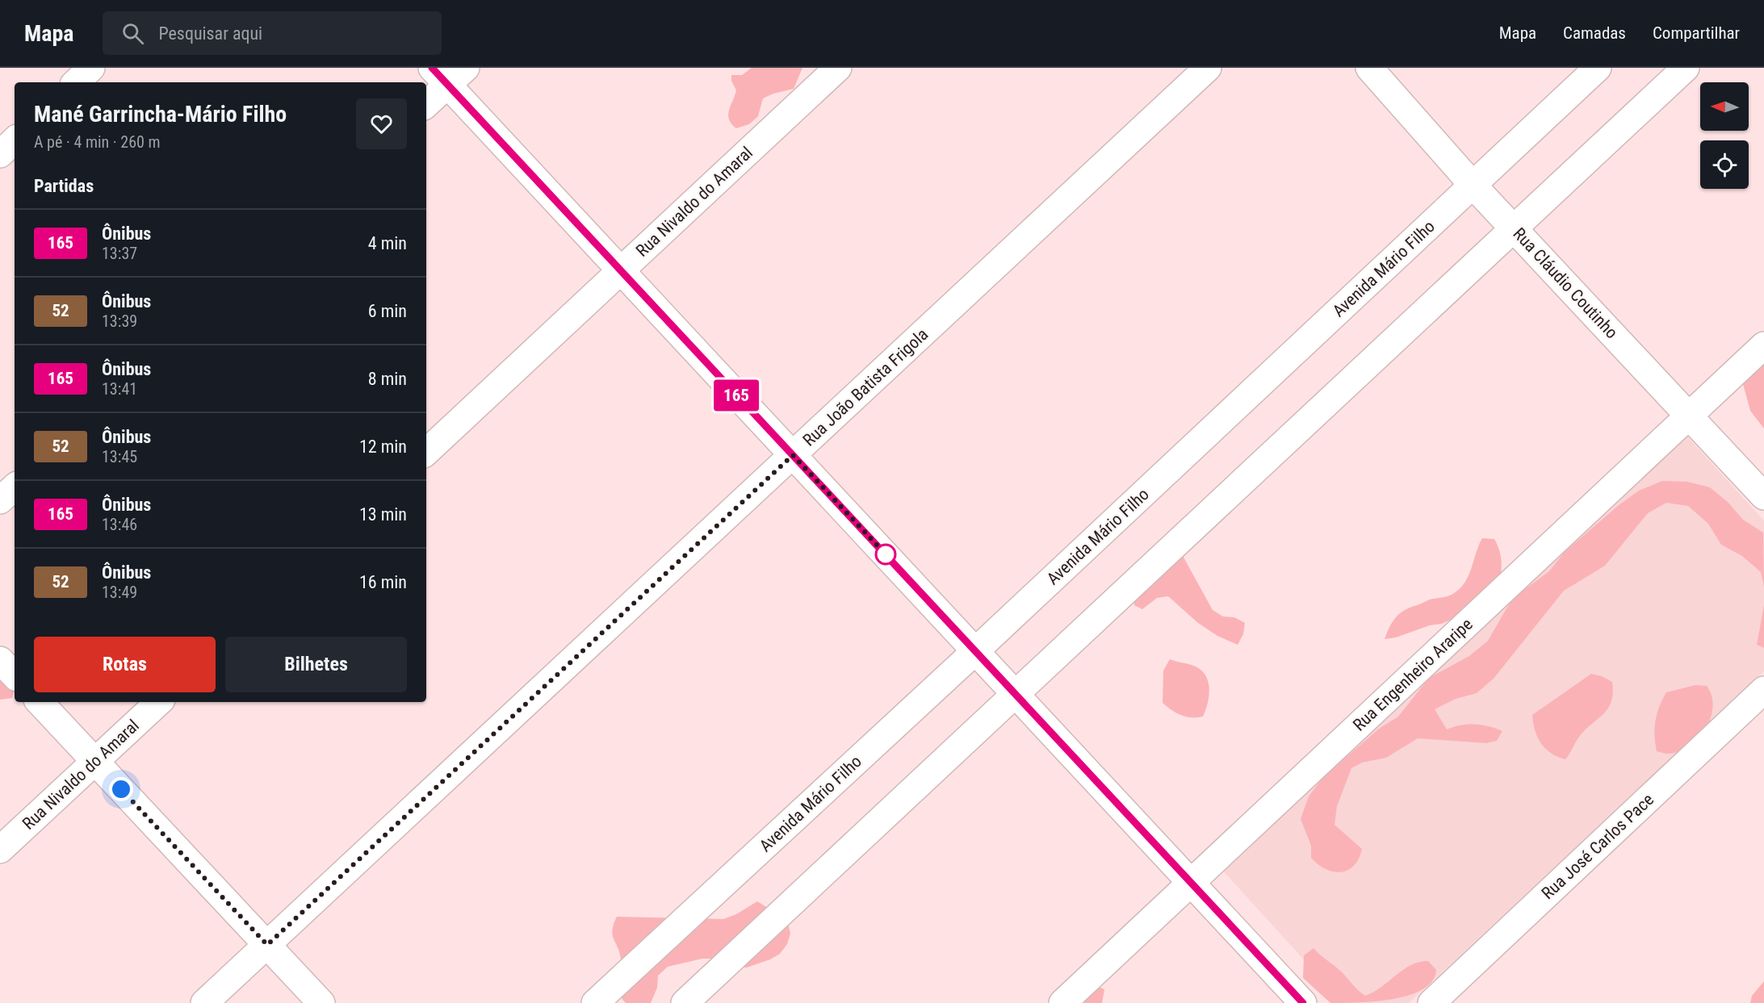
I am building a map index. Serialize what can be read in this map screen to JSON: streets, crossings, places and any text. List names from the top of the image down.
{
  "streets": {
    "street": [
      "Rua Nivaldo do Amaral",
      "Avenida Mário Filho",
      "Rua Cláudio Coutinho",
      "Rua João Batista Frigola",
      "Rua Engenheiro Araripe",
      "Rua José Carlos Pace"
    ]
  },
  "crossings": [
    ["Avenida Mário Filho", "Rua Cláudio Coutinho"],
    ["Rua Cláudio Coutinho", "Rua Engenheiro Araripe"]
  ],
  "lines": ["bus line 165"],
  "north": "left",
  "page": {
    "header": "Mapa",
    "search": "Pesquisar aqui",
    "nav": ["Mapa", "Camadas", "Compartilhar"],
    "on_map": "165",
    "heading": [
      ["Mané Garrincha-Mário Filho", "A pé · 4 min · 260 m"],
      "Partidas"
    ],
    "list": [
      {
        "mark": "165",
        "name": "Ônibus",
        "note": "13:37",
        "value": "4 min"
      },
      {
        "mark": "52",
        "name": "Ônibus",
        "note": "13:39",
        "value": "6 min"
      },
      {
        "mark": "165",
        "name": "Ônibus",
        "note": "13:41",
        "value": "8 min"
      },
      {
        "mark": "52",
        "name": "Ônibus",
        "note": "13:45",
        "value": "12 min"
      },
      {
        "mark": "165",
        "name": "Ônibus",
        "note": "13:46",
        "value": "13 min"
      },
      {
        "mark": "52",
        "name": "Ônibus",
        "note": "13:49",
        "value": "16 min"
      }
    ],
    "buttons": ["Rotas", "Bilhetes"]
  }
}
